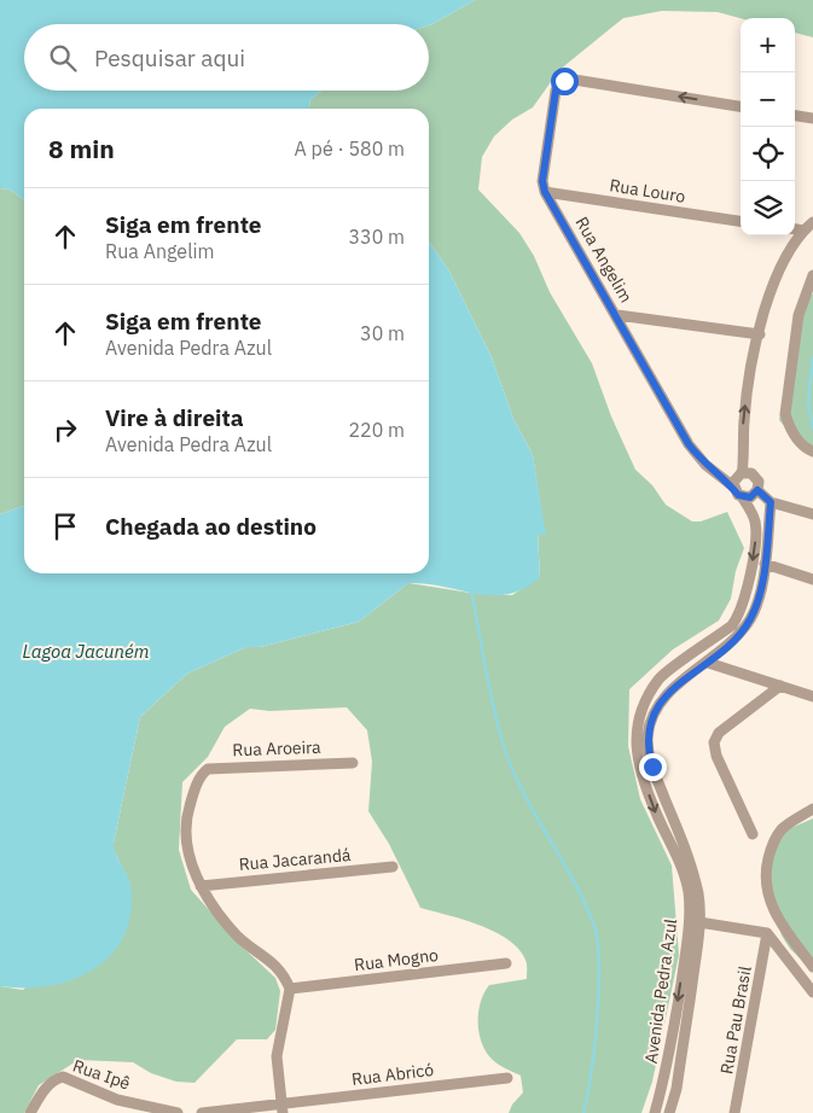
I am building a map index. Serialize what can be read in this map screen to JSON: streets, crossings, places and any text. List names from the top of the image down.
{
  "streets": {
    "street": [
      "Rua Louro",
      "Rua Angelim",
      "Rua Aroeira",
      "Rua Jacarandá",
      "Rua Mogno",
      "Avenida Pedra Azul",
      "Rua Pau Brasil",
      "Rua Ipê",
      "Rua Abricó"
    ]
  },
  "crossings": [
    ["Rua Louro", "Rua Angelim"],
    ["Rua Angelim", "Avenida Pedra Azul"],
    ["Rua Aroeira", "Rua Jacarandá"]
  ],
  "water": ["Lagoa Jacuném"],
  "page": {
    "map_buttons": ["+", "−"],
    "search": "Pesquisar aqui",
    "heading": ["8 min", "A pé · 580 m"],
    "list": [
      ["Siga em frente", "Rua Angelim", "330 m"],
      ["Siga em frente", "Avenida Pedra Azul", "30 m"],
      ["Vire à direita", "Avenida Pedra Azul", "220 m"],
      "Chegada ao destino"
    ]
  }
}
